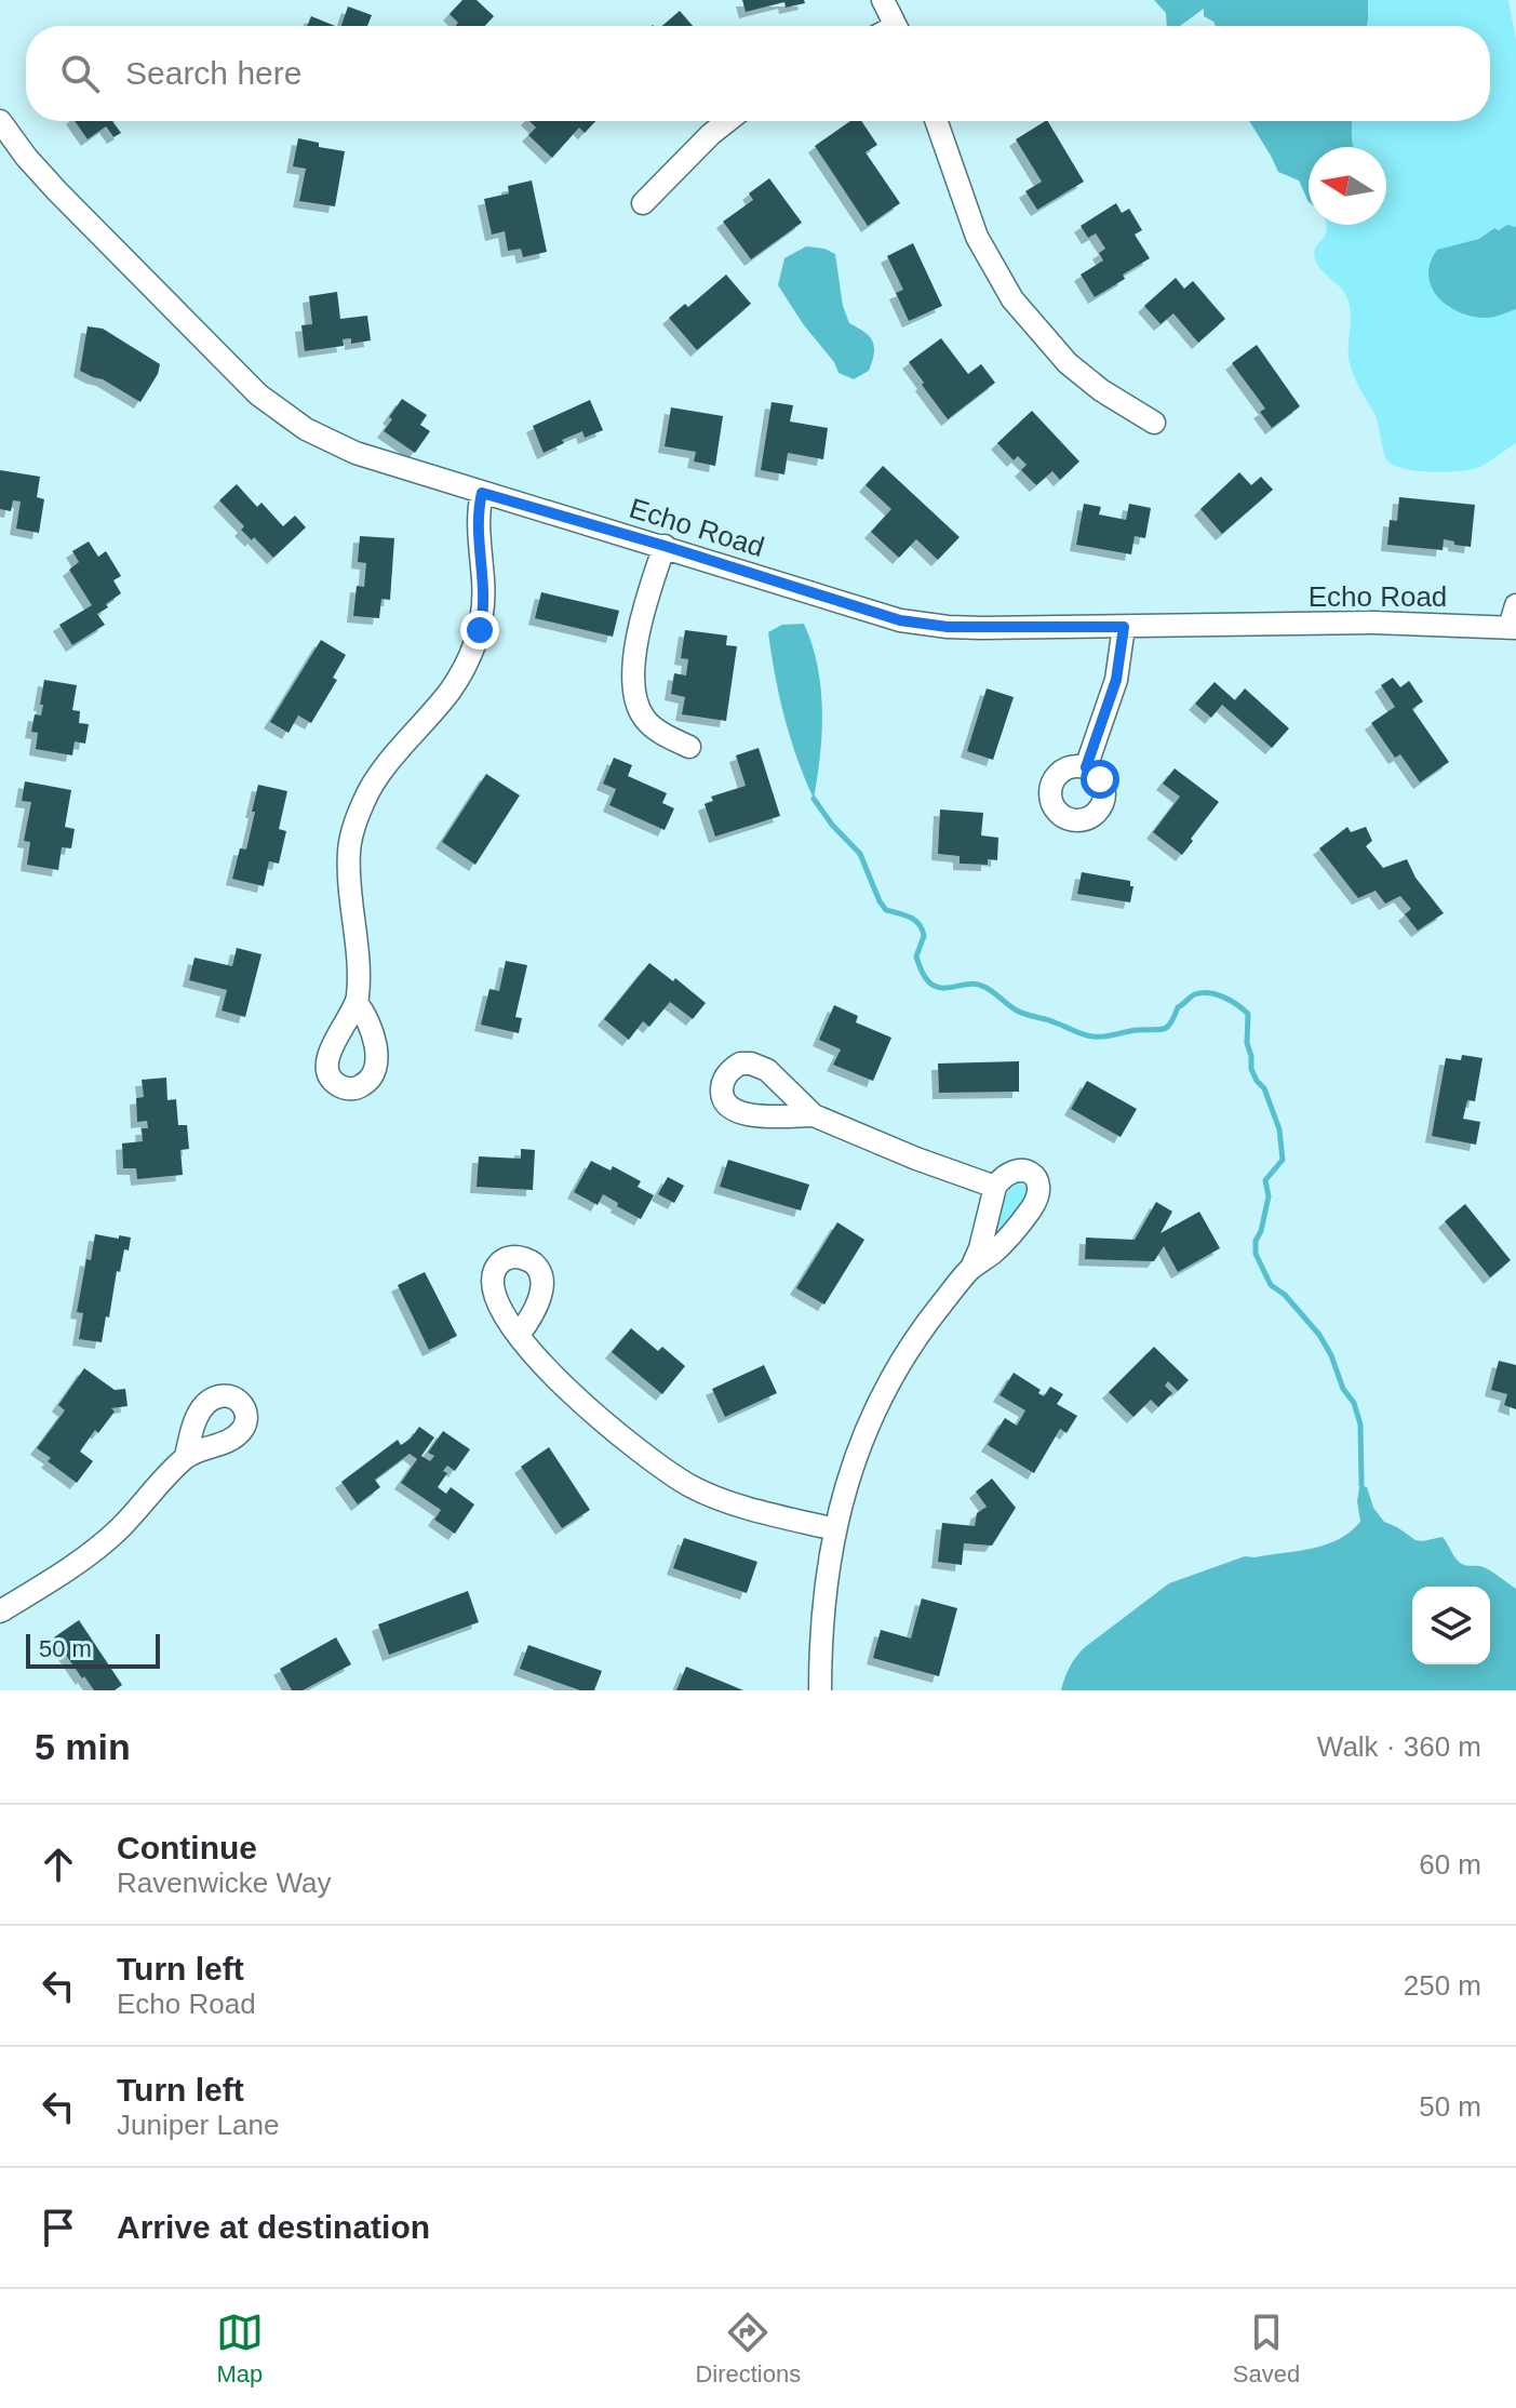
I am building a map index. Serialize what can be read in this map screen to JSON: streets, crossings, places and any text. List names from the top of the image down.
{
  "streets": {
    "street": ["Echo Road"]
  },
  "scale_bar": "50 m",
  "north": "left",
  "page": {
    "search": "Search here",
    "scale": "50 m",
    "heading": ["5 min", "Walk · 360 m"],
    "list": [
      ["Continue", "Ravenwicke Way", "60 m"],
      ["Turn left", "Echo Road", "250 m"],
      ["Turn left", "Juniper Lane", "50 m"],
      "Arrive at destination"
    ],
    "nav": ["Map", "Directions", "Saved"]
  }
}
